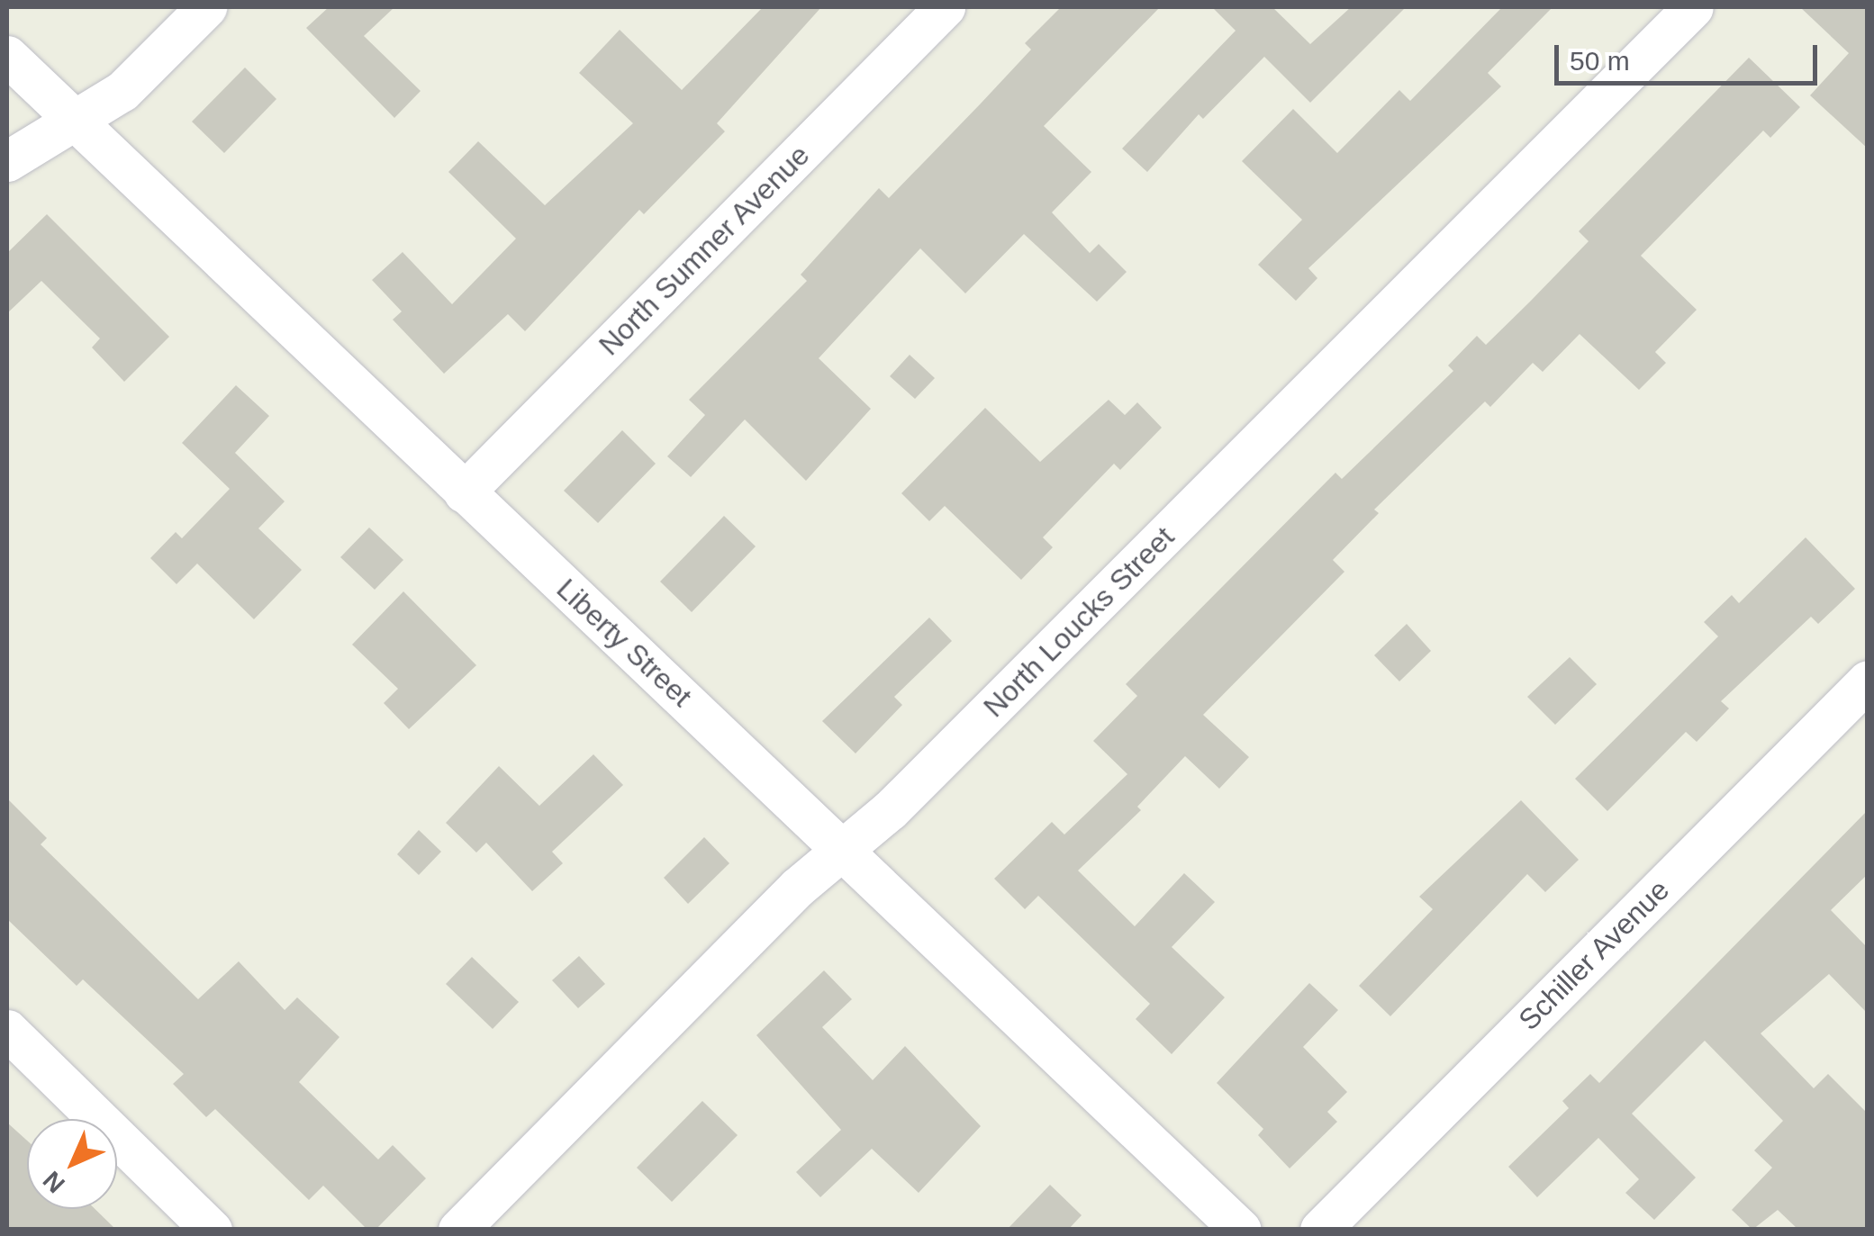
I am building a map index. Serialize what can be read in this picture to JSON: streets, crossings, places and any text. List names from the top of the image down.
{
  "streets": {
    "street": [
      "North Sumner Avenue",
      "North Loucks Street",
      "Liberty Street",
      "Schiller Avenue"
    ]
  },
  "crossings": [
    ["North Sumner Avenue", "Liberty Street"],
    ["North Loucks Street", "Liberty Street"]
  ],
  "scale_bar": "50 m",
  "north": "bottom left"
}
